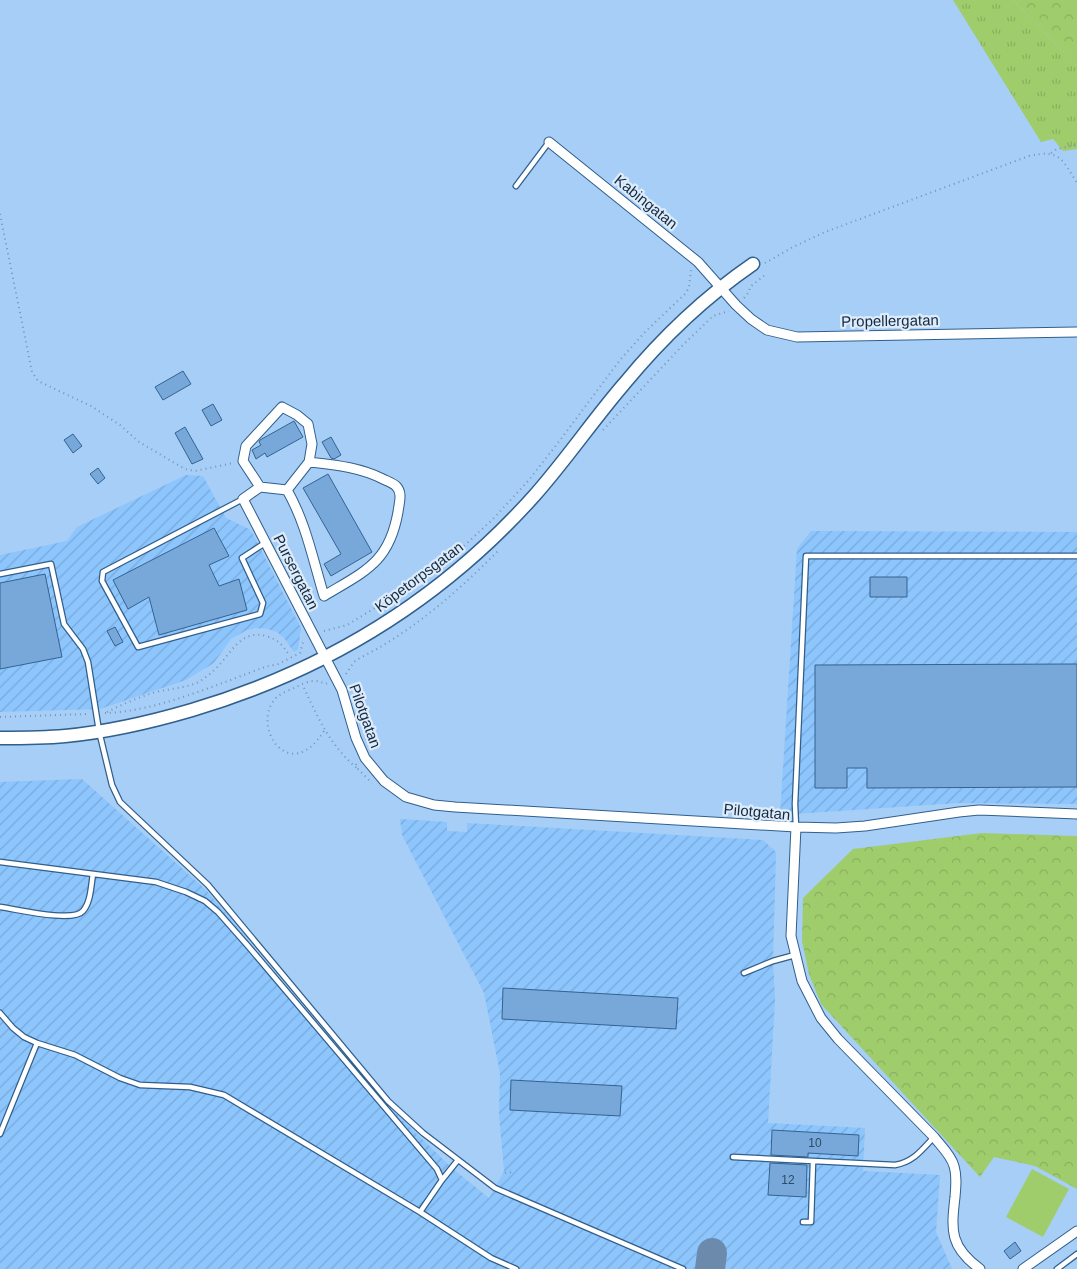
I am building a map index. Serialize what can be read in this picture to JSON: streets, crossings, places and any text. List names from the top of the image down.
{
  "streets": {
    "street": [
      "Kabingatan",
      "Propellergatan",
      "Pursergatan",
      "Köpetorpsgatan",
      "Pilotgatan"
    ]
  },
  "crossings": [
    ["Kabingatan", "Propellergatan"],
    ["Kabingatan", "Köpetorpsgatan"],
    ["Propellergatan", "Köpetorpsgatan"],
    ["Pursergatan", "Köpetorpsgatan"],
    ["Pursergatan", "Pilotgatan"],
    ["Köpetorpsgatan", "Pilotgatan"]
  ],
  "house_numbers": ["10", "12"]
}
